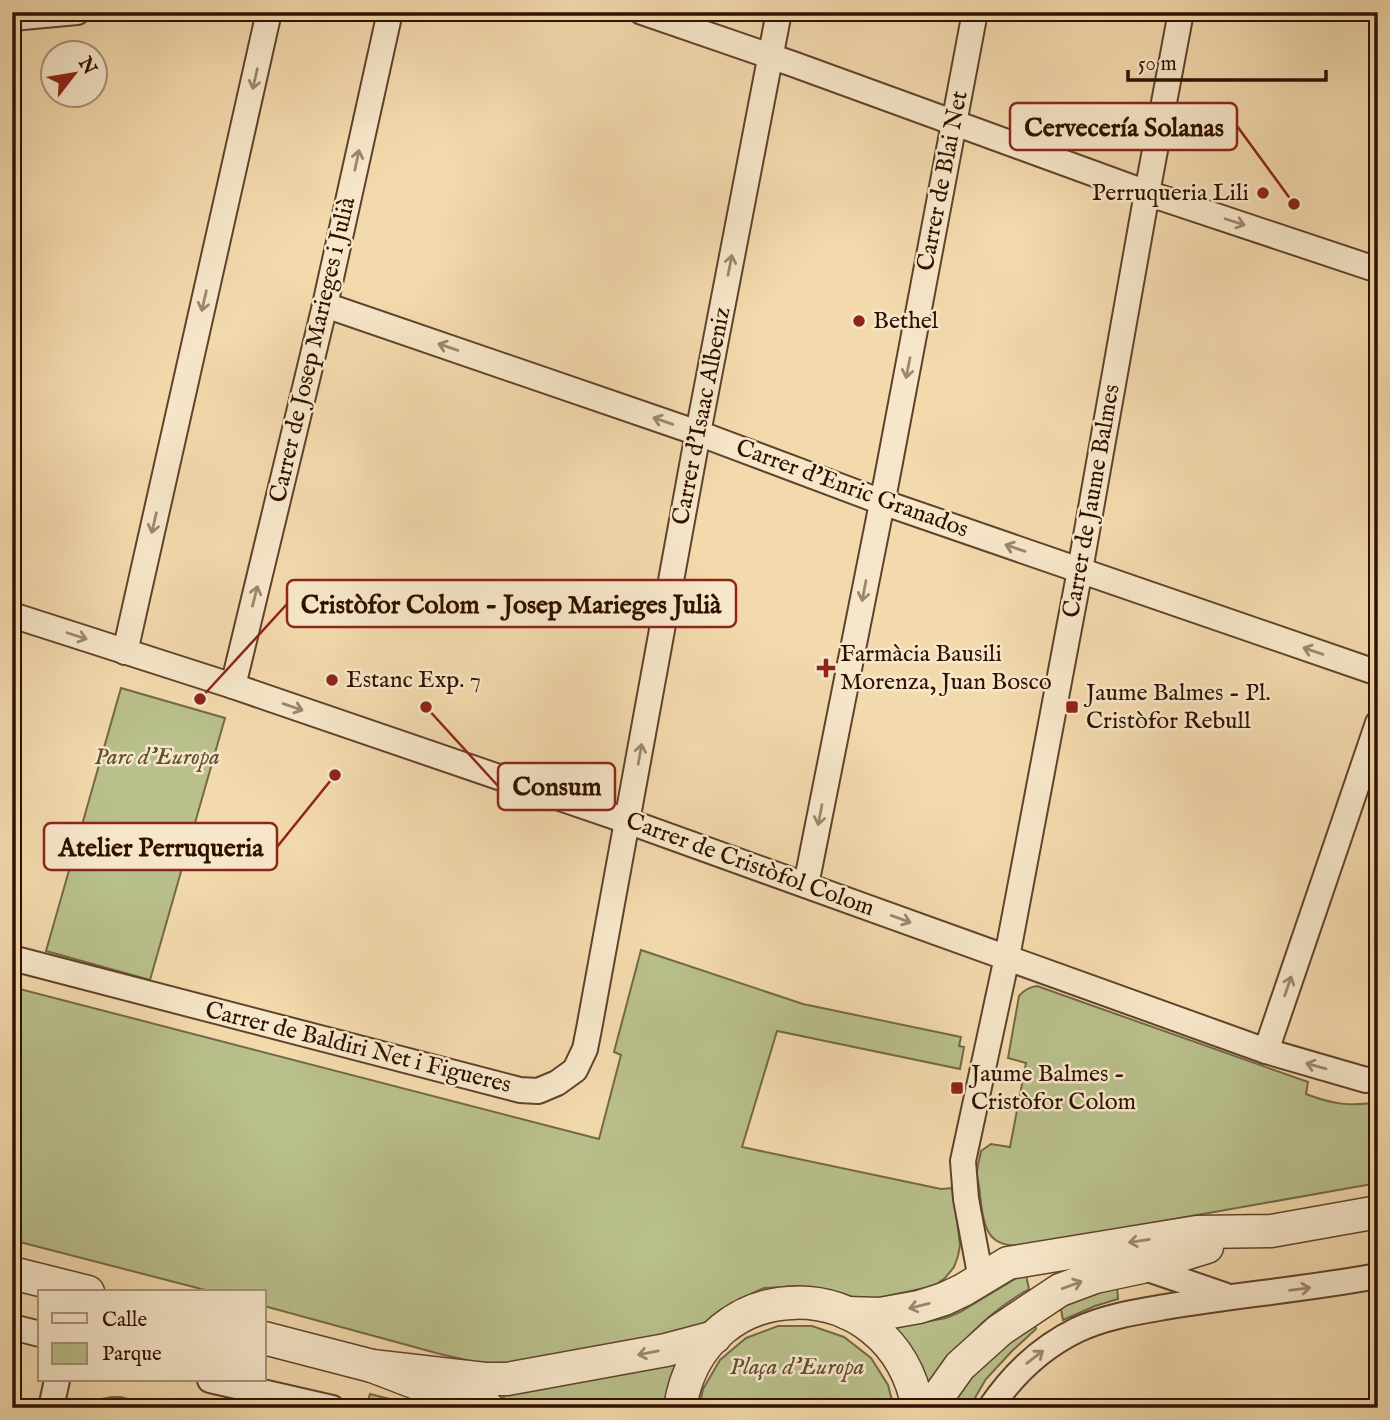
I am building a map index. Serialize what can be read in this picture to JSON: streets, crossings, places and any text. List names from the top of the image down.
{
  "streets": {
    "street": [
      "Carrer de Blai Net",
      "Carrer de Josep Marieges i Julià",
      "Carrer d'Isaac Albeniz",
      "Carrer d'Enric Granados",
      "Carrer de Jaume Balmes",
      "Carrer de Cristòfol Colom",
      "Carrer de Baldiri Net i Figueres"
    ]
  },
  "crossings": [
    ["Carrer de Blai Net", "Carrer d'Enric Granados"],
    ["Carrer de Blai Net", "Carrer de Cristòfol Colom"],
    ["Carrer de Josep Marieges i Julià", "Carrer d'Enric Granados"],
    ["Carrer de Josep Marieges i Julià", "Carrer de Cristòfol Colom"],
    ["Carrer d'Isaac Albeniz", "Carrer d'Enric Granados"],
    ["Carrer d'Isaac Albeniz", "Carrer de Cristòfol Colom"],
    ["Carrer d'Isaac Albeniz", "Carrer de Baldiri Net i Figueres"],
    ["Carrer d'Enric Granados", "Carrer de Jaume Balmes"],
    ["Carrer de Jaume Balmes", "Carrer de Cristòfol Colom"],
    ["Carrer de Cristòfol Colom", "Carrer de Baldiri Net i Figueres"]
  ],
  "one_way": ["Carrer de Blai Net", "Carrer d'Isaac Albeniz", "Carrer d'Enric Granados"],
  "parks": ["Parc d'Europa", "Plaça d'Europa"],
  "places": {
    "other": [
      "Perruqueria Lili",
      "Cervecería Solanas",
      "Bethel",
      "Estanc Exp. 7",
      "Cristòfor Colom - Josep Marieges Julià",
      "Consum",
      "Atelier Perruqueria"
    ],
    "health": ["Farmàcia Bausili Morenza, Juan Bosco"],
    "transit": ["Jaume Balmes - Pl. Cristòfor Rebull", "Jaume Balmes - Cristòfor Colom"]
  },
  "legend": ["Calle", "Parque"],
  "scale_bar": "50 m",
  "north": "top right"
}
